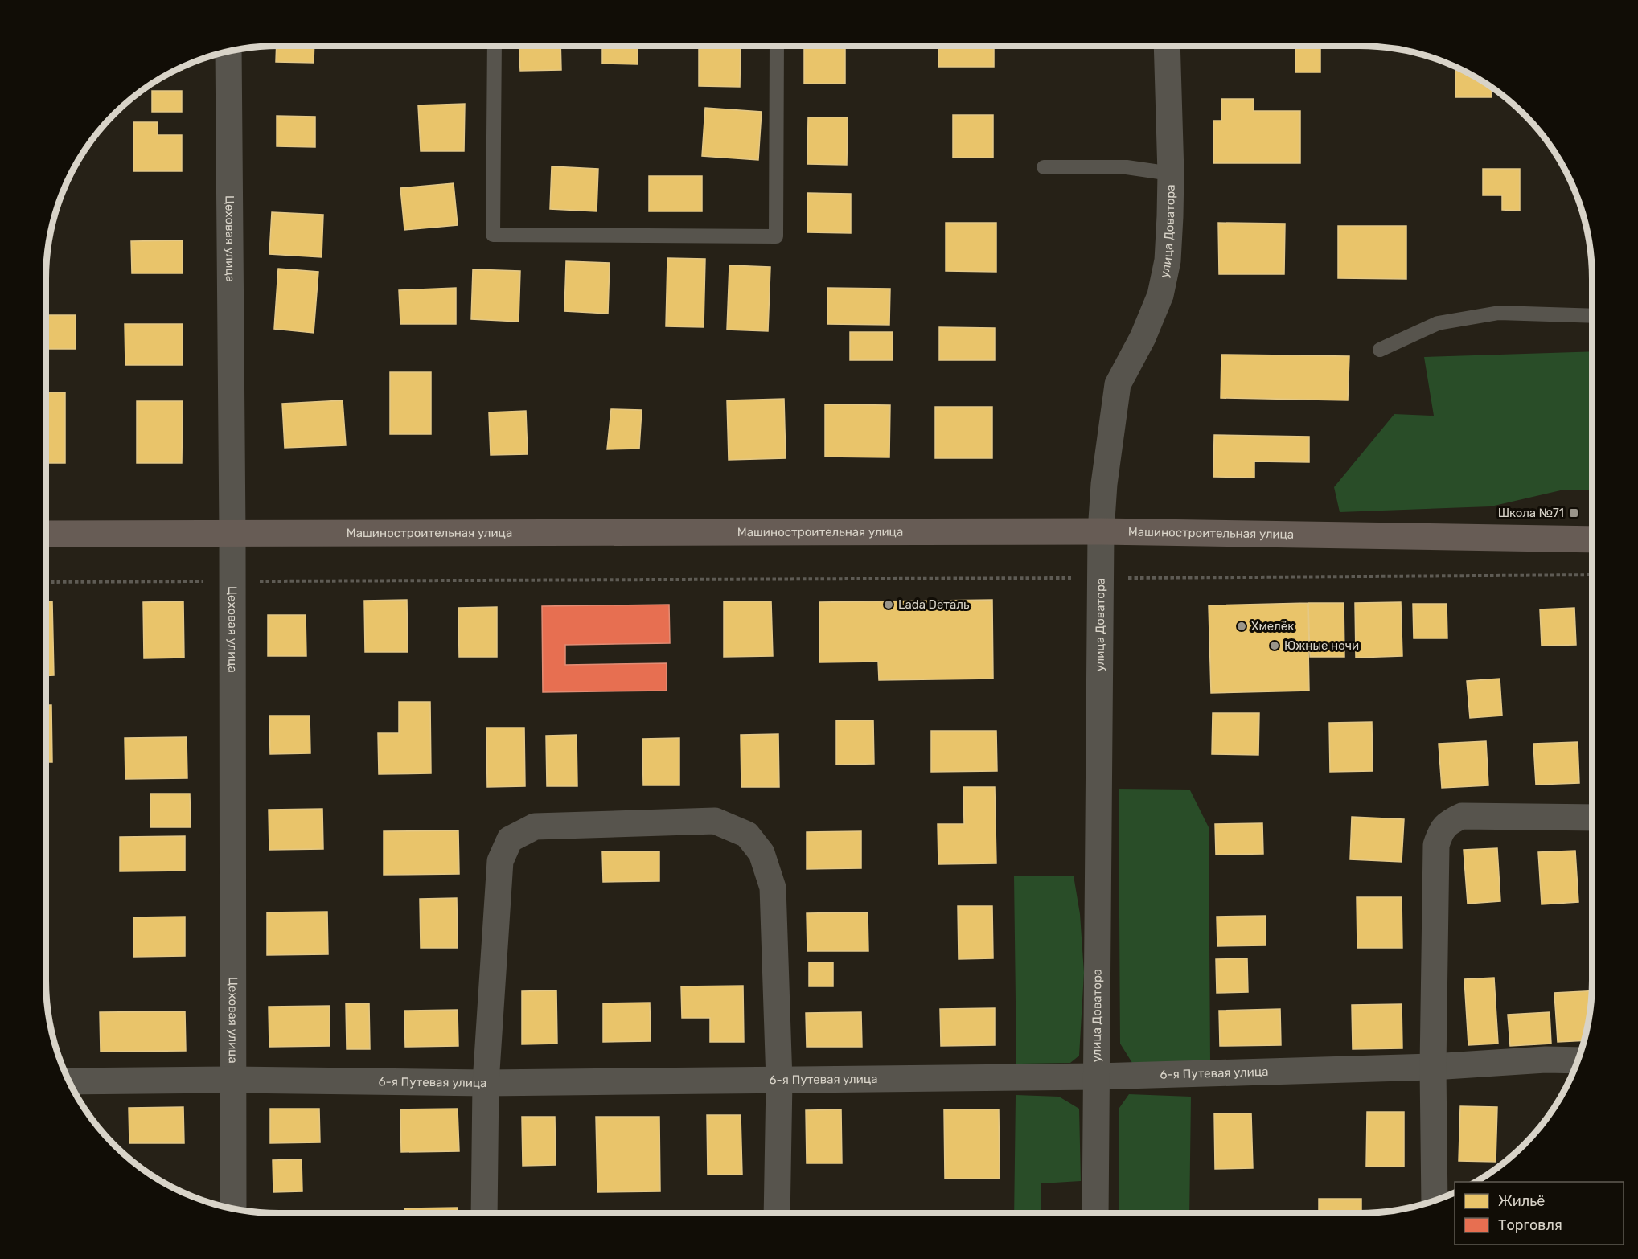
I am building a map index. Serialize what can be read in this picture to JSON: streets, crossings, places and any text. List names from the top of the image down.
{
  "streets": {
    "main road": ["Машиностроительная улица"],
    "street": ["улица Доватора", "Цеховая улица", "6-я Путевая улица"]
  },
  "crossings": [
    ["улица Доватора", "Машиностроительная улица"],
    ["улица Доватора", "6-я Путевая улица"],
    ["Цеховая улица", "Машиностроительная улица"],
    ["Цеховая улица", "6-я Путевая улица"]
  ],
  "places": {
    "transit": ["Школа №71"],
    "other": ["Lada Dеталь", "Хмелёк", "Южные ночи"]
  },
  "legend": ["Жильё", "Торговля"]
}
